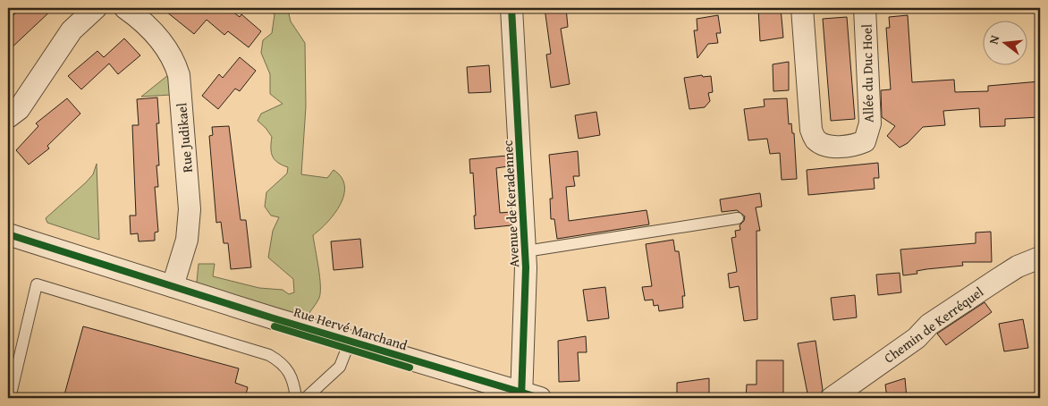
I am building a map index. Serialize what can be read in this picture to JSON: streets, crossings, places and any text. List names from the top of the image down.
{
  "streets": {
    "street": [
      "Allée du Duc Hoel",
      "Rue Judikael",
      "Avenue de Keradennec",
      "Chemin de Kerréquel",
      "Rue Hervé Marchand"
    ]
  },
  "crossings": [
    ["Rue Judikael", "Rue Hervé Marchand"],
    ["Avenue de Keradennec", "Rue Hervé Marchand"]
  ],
  "north": "left"
}
